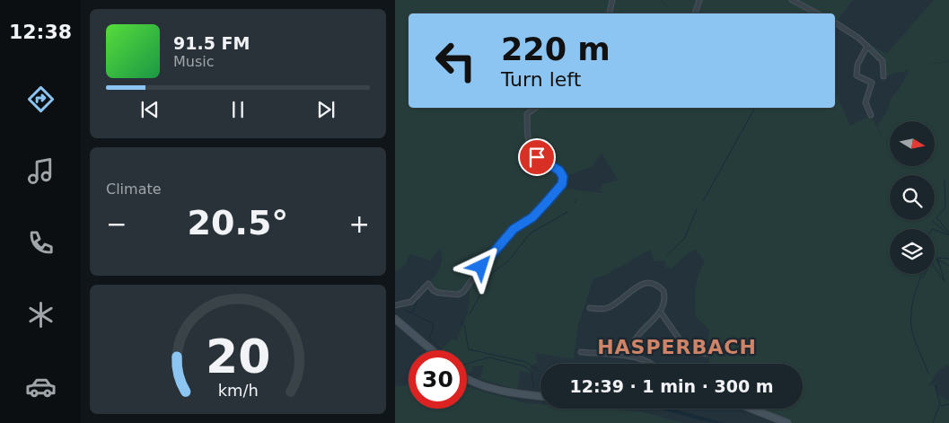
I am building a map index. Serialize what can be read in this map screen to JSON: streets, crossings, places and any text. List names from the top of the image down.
{
  "districts": ["HASPERBACH"],
  "north": "right",
  "page": {
    "tabs": "12:38",
    "turn": ["220 m", "Turn left"],
    "song": ["91.5 FM", "Music"],
    "tile": "Climate",
    "heat": ["−", "20.5°", "+"],
    "limit": "30",
    "trip": "12:39 · 1 min · 300 m",
    "gauge": ["20", "km/h"]
  }
}
